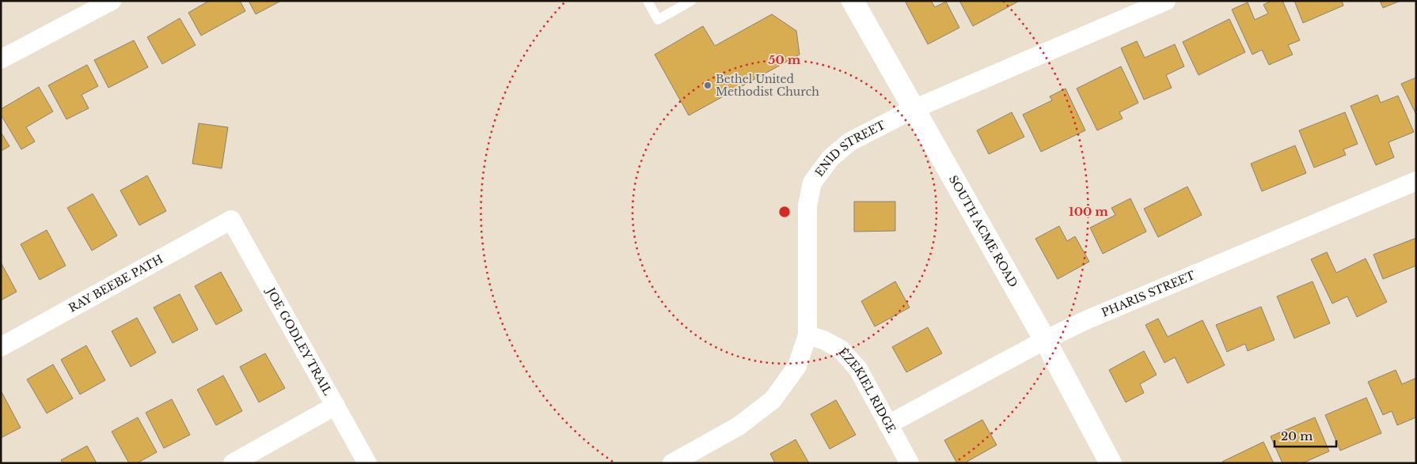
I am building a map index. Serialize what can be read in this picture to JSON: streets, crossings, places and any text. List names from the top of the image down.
{
  "streets": {
    "street": [
      "ENID STREET",
      "SOUTH ACME ROAD",
      "RAY BEEBE PATH",
      "PHARIS STREET",
      "JOE GODLEY TRAIL",
      "EZEKIEL RIDGE"
    ]
  },
  "crossings": [
    ["ENID STREET", "SOUTH ACME ROAD"],
    ["ENID STREET", "EZEKIEL RIDGE"],
    ["SOUTH ACME ROAD", "PHARIS STREET"],
    ["RAY BEEBE PATH", "JOE GODLEY TRAIL"],
    ["PHARIS STREET", "EZEKIEL RIDGE"]
  ],
  "places": ["Bethel United Methodist Church"],
  "scale_bar": "20 m",
  "rings": ["50 m", "100 m"]
}
